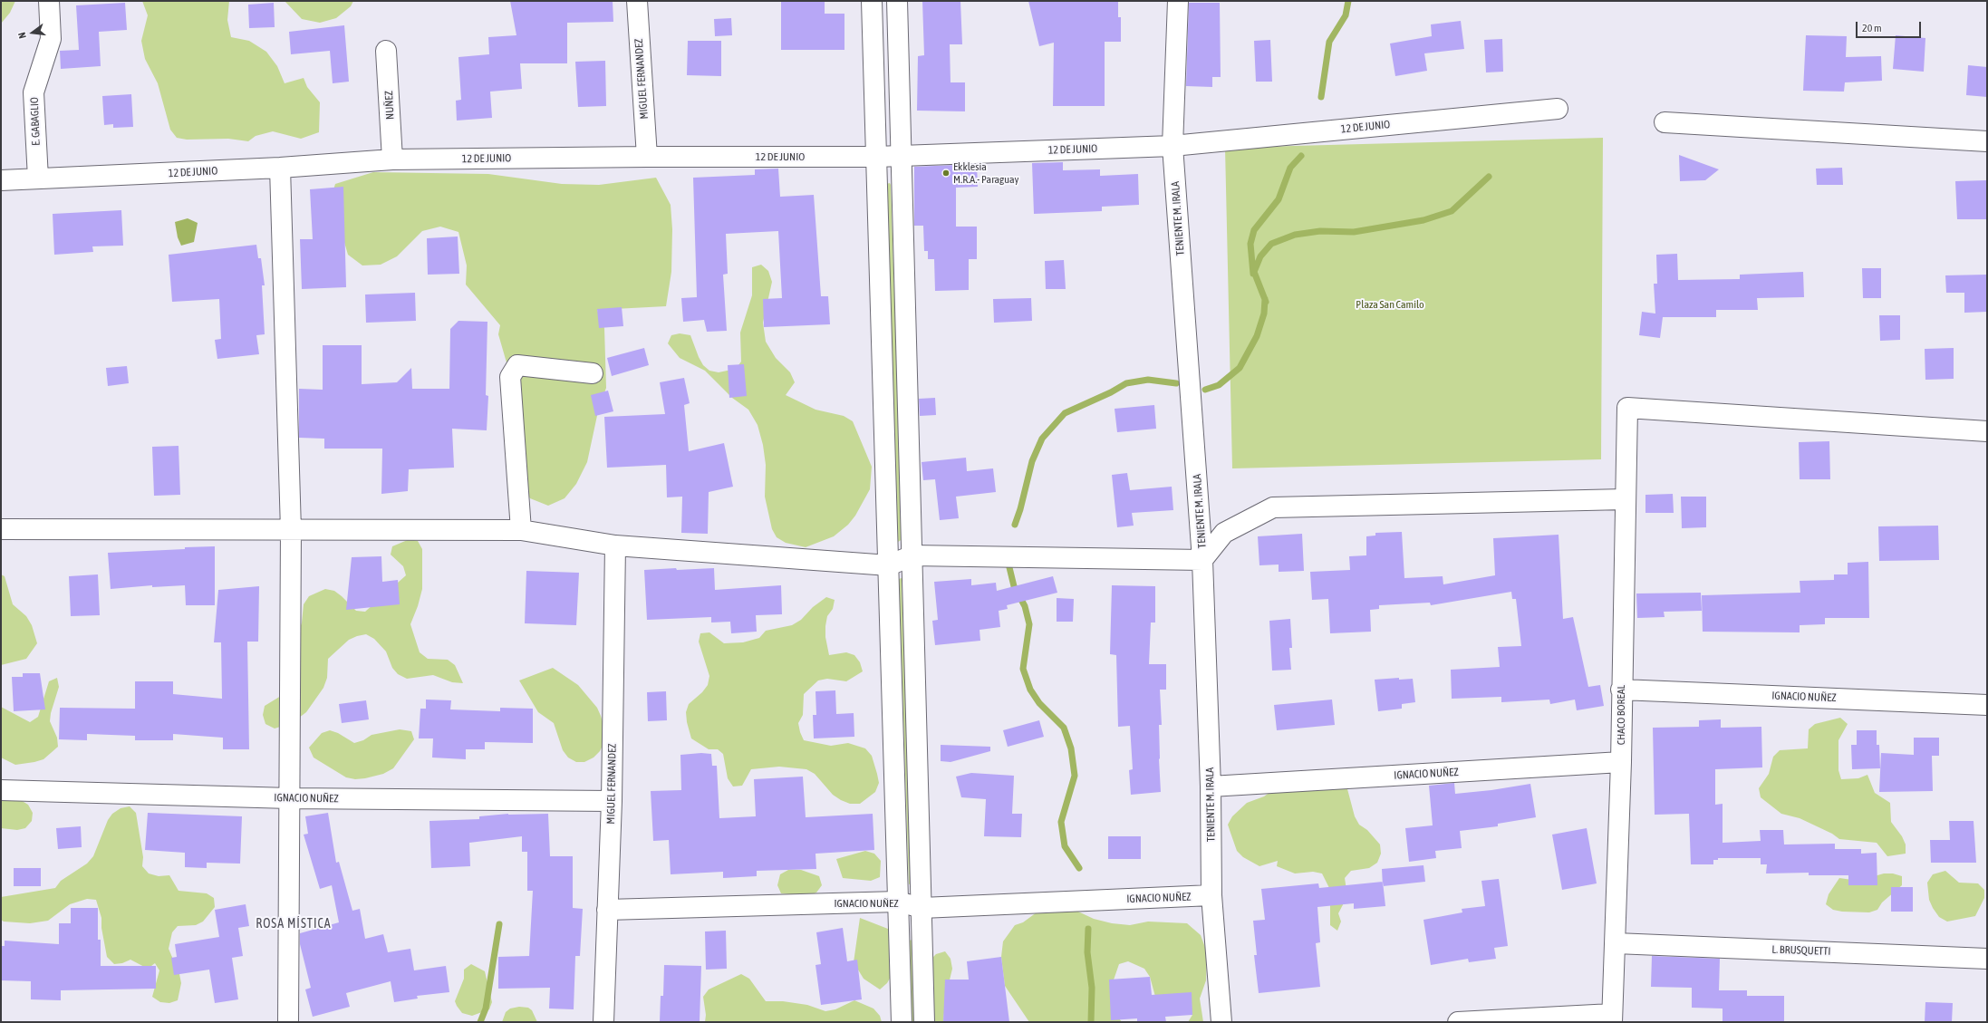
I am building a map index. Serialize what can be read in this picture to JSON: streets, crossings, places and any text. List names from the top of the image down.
{
  "streets": {
    "street": [
      "MIGUEL FERNANDEZ",
      "NUÑEZ",
      "E. GABAGLIO",
      "12 DE JUNIO",
      "TENIENTE M. IRALA",
      "IGNACIO NUÑEZ",
      "CHACO BOREAL",
      "L. BRUSQUETTI"
    ]
  },
  "crossings": [
    ["MIGUEL FERNANDEZ", "12 DE JUNIO"],
    ["MIGUEL FERNANDEZ", "IGNACIO NUÑEZ"],
    ["NUÑEZ", "12 DE JUNIO"],
    ["E. GABAGLIO", "12 DE JUNIO"],
    ["12 DE JUNIO", "TENIENTE M. IRALA"],
    ["TENIENTE M. IRALA", "IGNACIO NUÑEZ"],
    ["IGNACIO NUÑEZ", "CHACO BOREAL"],
    ["CHACO BOREAL", "L. BRUSQUETTI"]
  ],
  "districts": ["ROSA MÍSTICA"],
  "parks": ["Plaza San Camilo"],
  "places": ["Ekklesia M.R.A.- Paraguay"],
  "scale_bar": "20 m",
  "north": "left"
}
